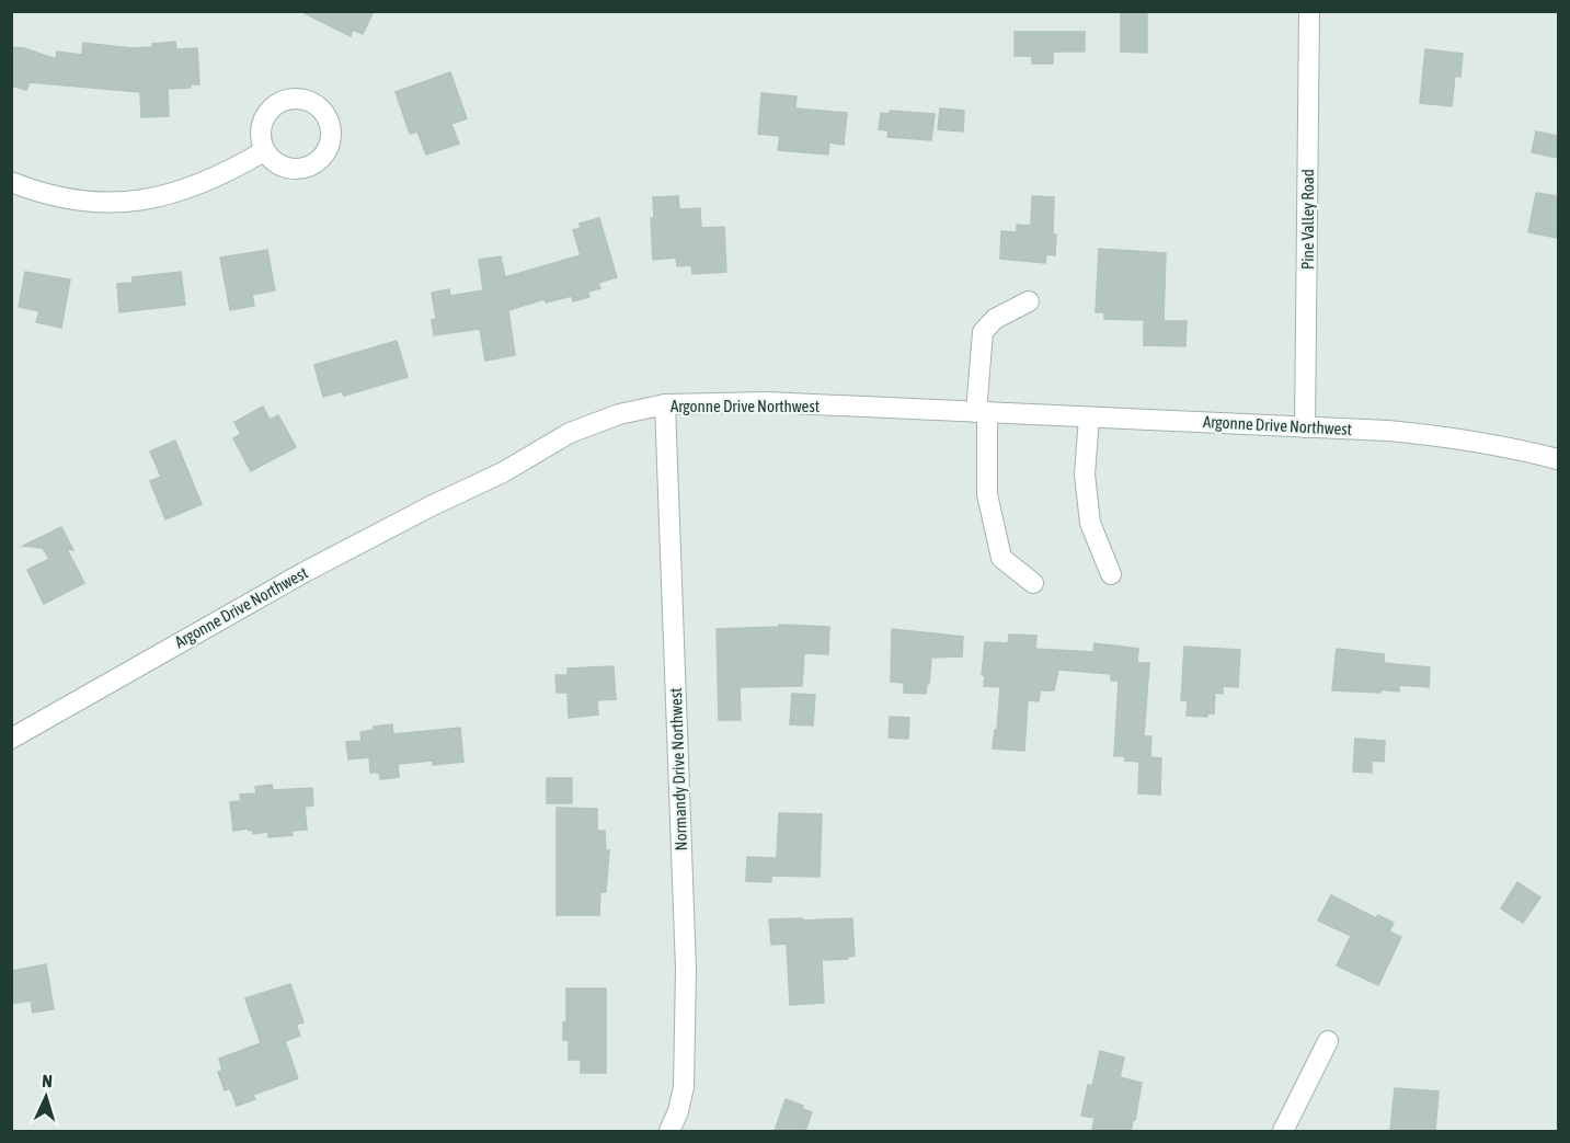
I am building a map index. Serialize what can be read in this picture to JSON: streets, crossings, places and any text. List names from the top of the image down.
{
  "streets": {
    "street": ["Pine Valley Road", "Argonne Drive Northwest", "Normandy Drive Northwest"]
  },
  "crossings": [
    ["Pine Valley Road", "Argonne Drive Northwest"],
    ["Argonne Drive Northwest", "Normandy Drive Northwest"]
  ],
  "north": "top"
}
